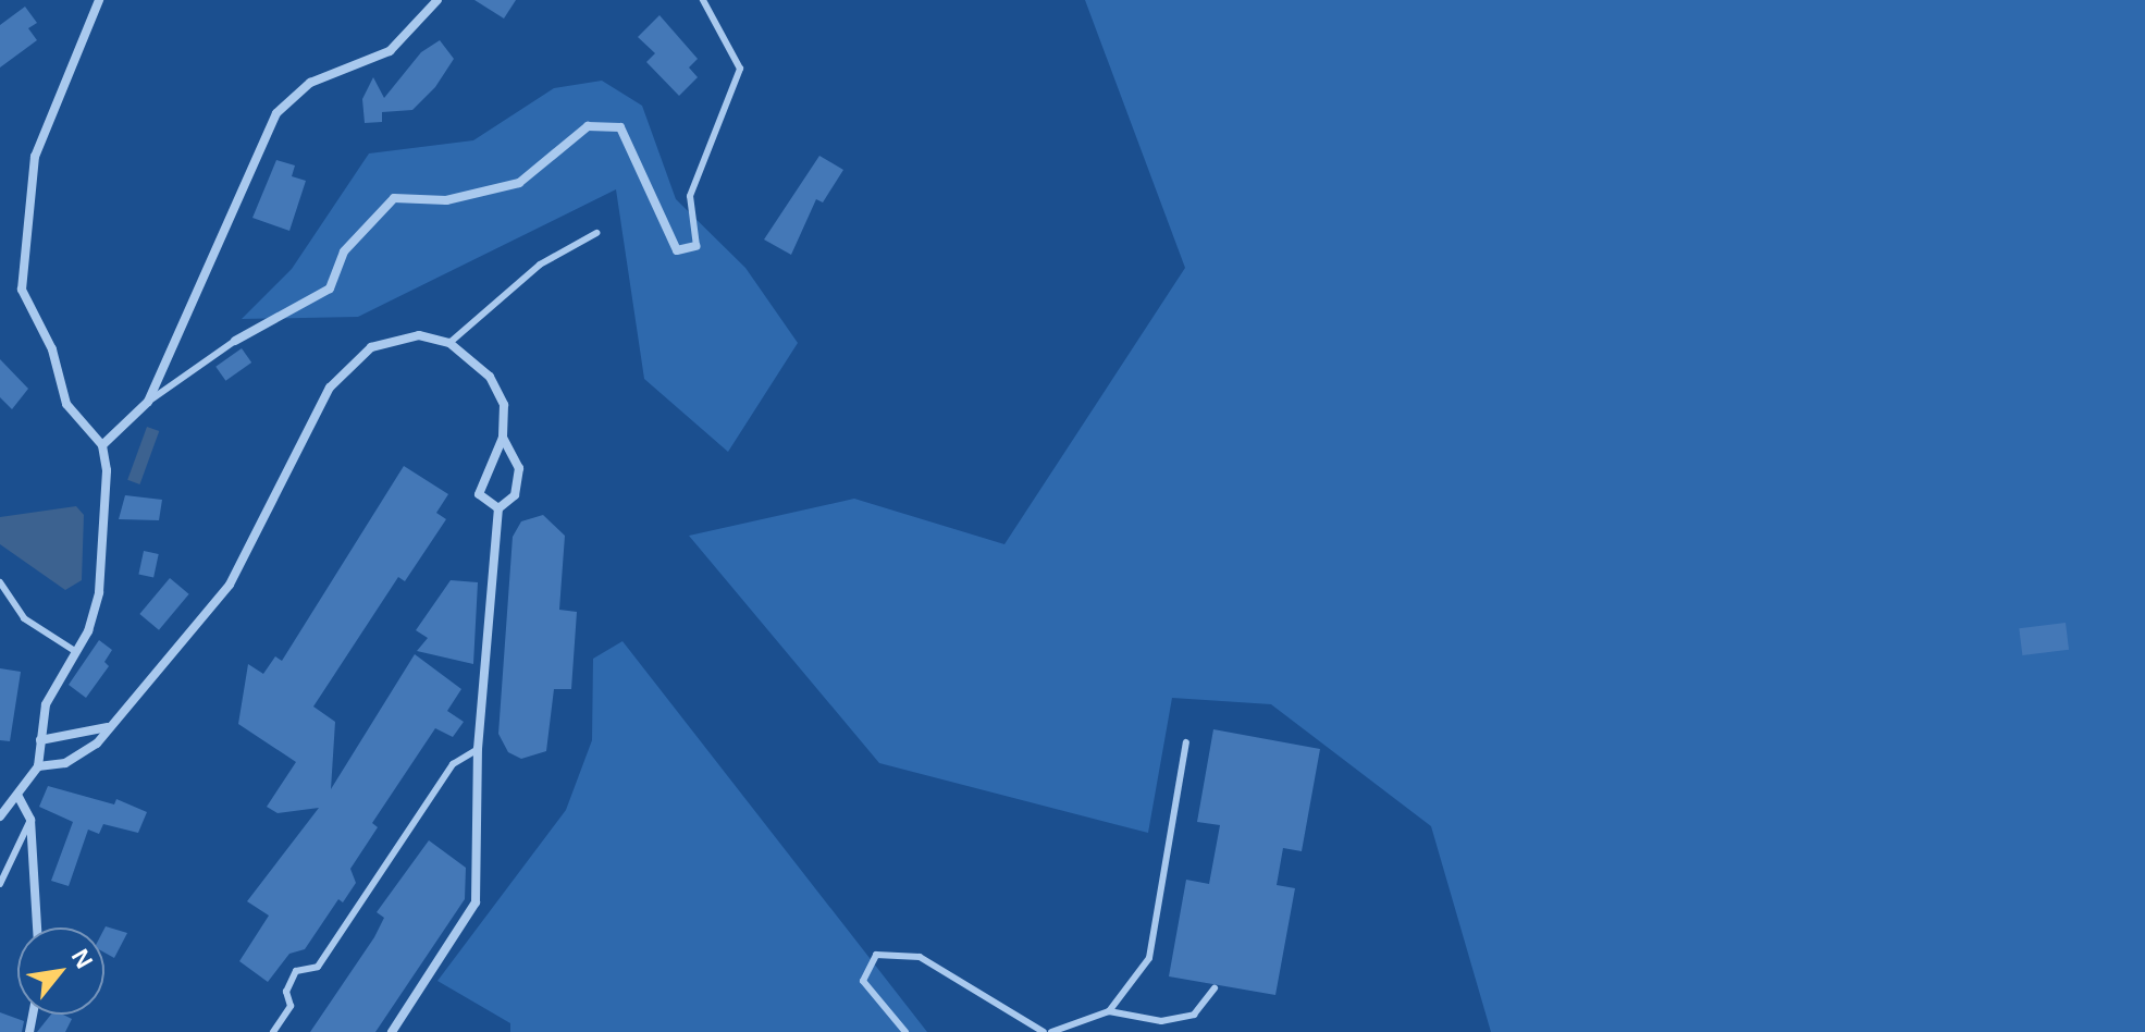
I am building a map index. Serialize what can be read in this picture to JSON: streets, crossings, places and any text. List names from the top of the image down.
{
  "north": "top right"
}
